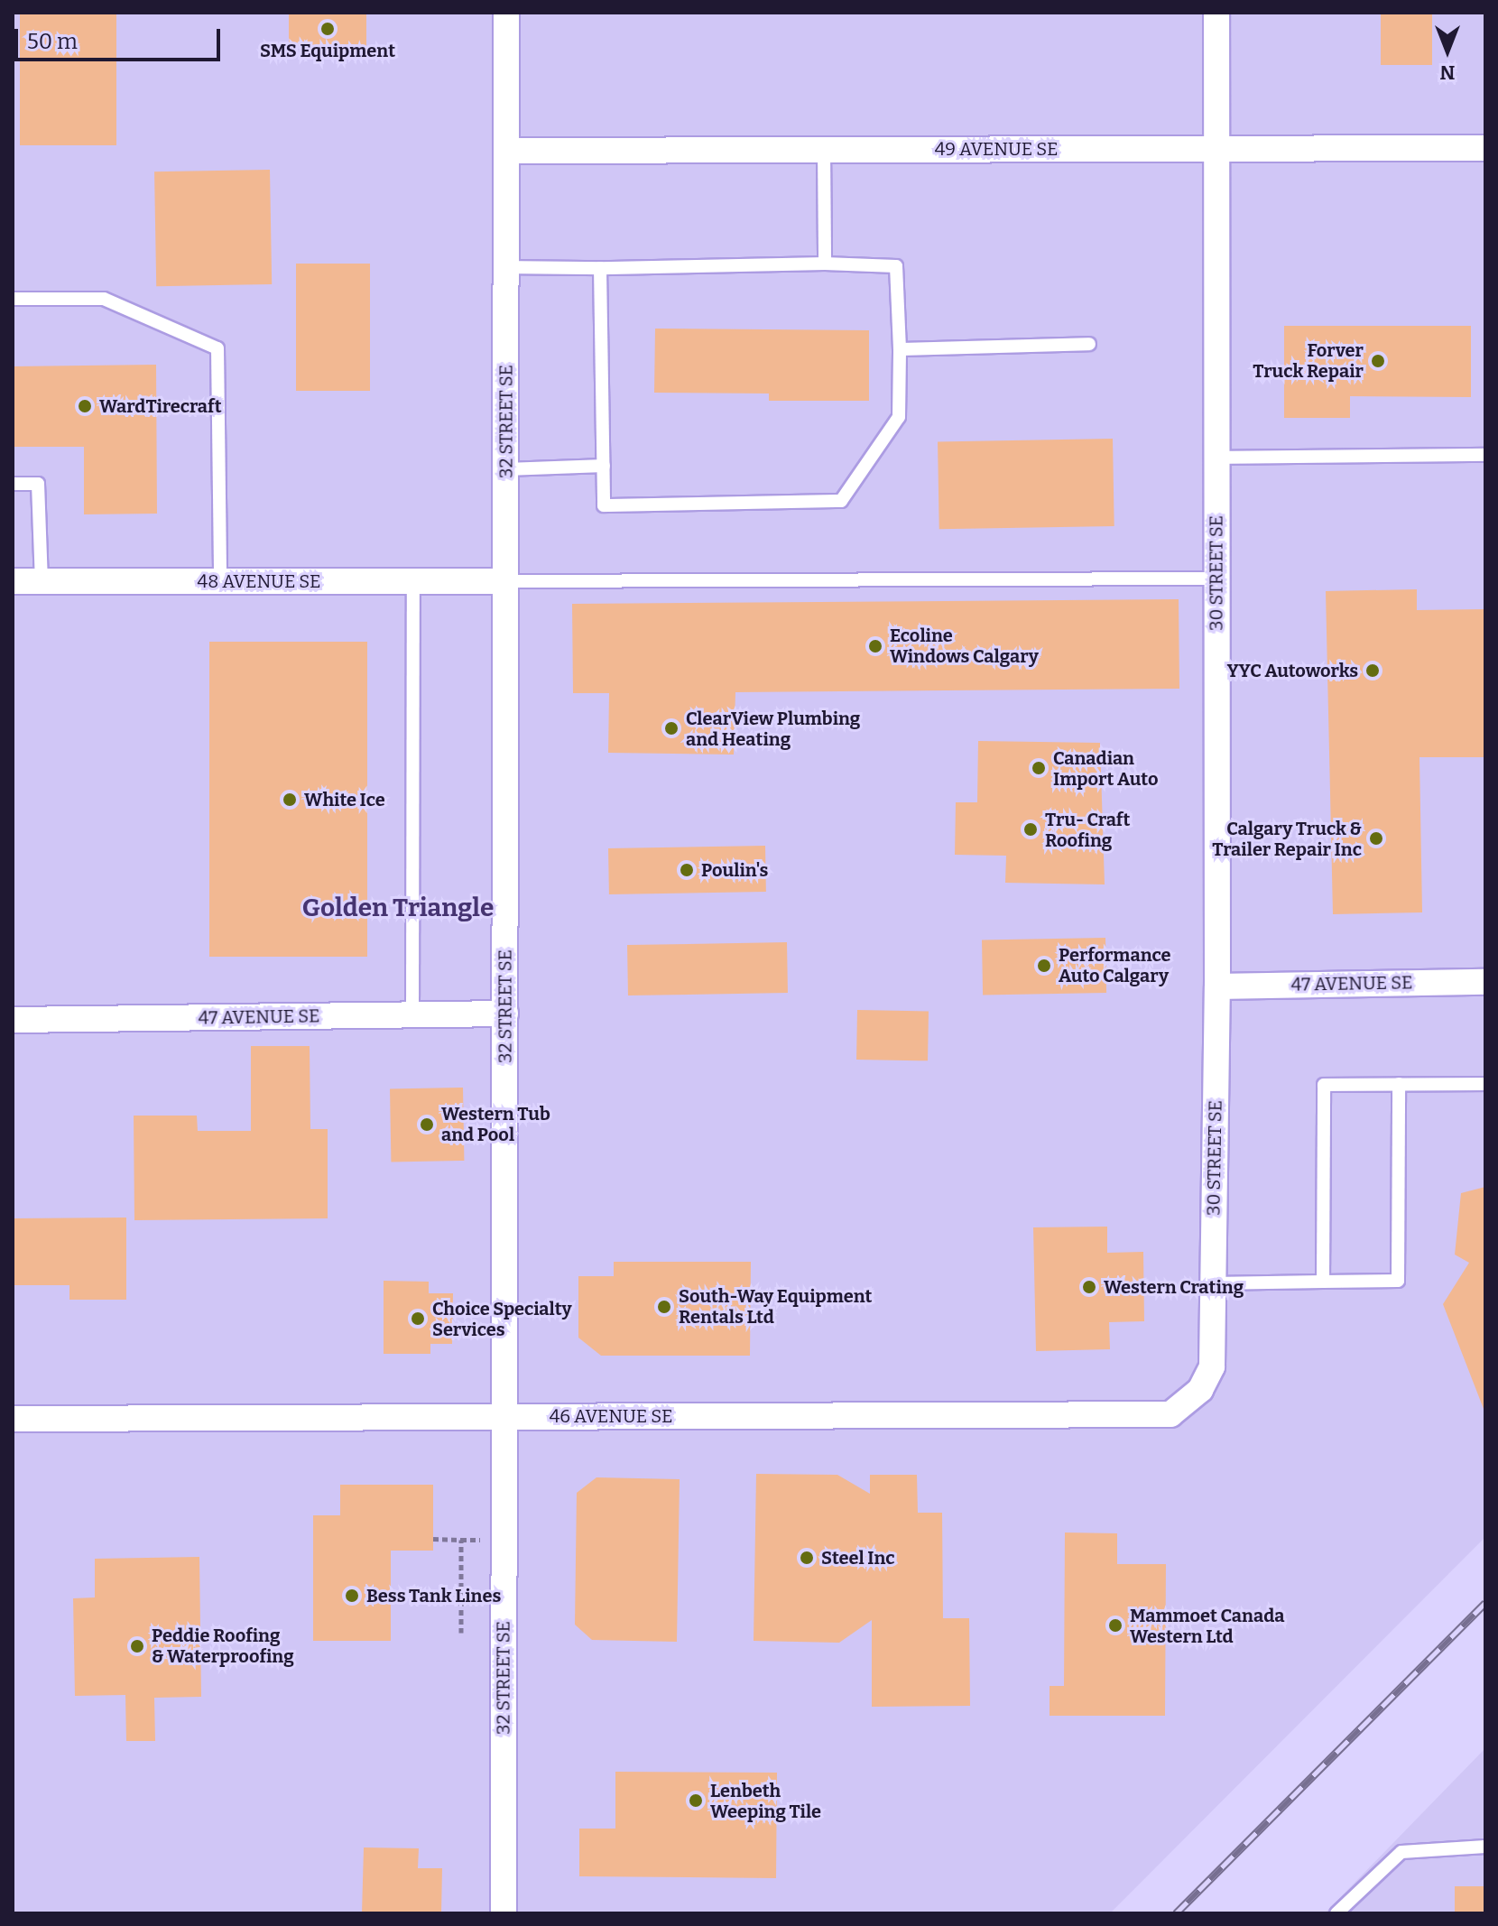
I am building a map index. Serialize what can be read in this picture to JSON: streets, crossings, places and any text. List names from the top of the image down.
{
  "streets": {
    "street": [
      "49 AVENUE SE",
      "32 STREET SE",
      "30 STREET SE",
      "48 AVENUE SE",
      "47 AVENUE SE",
      "46 AVENUE SE"
    ]
  },
  "crossings": [
    ["49 AVENUE SE", "32 STREET SE"],
    ["49 AVENUE SE", "30 STREET SE"],
    ["32 STREET SE", "48 AVENUE SE"],
    ["32 STREET SE", "47 AVENUE SE"],
    ["32 STREET SE", "46 AVENUE SE"],
    ["30 STREET SE", "47 AVENUE SE"],
    ["30 STREET SE", "46 AVENUE SE"]
  ],
  "districts": ["Golden Triangle"],
  "places": [
    "SMS Equipment",
    "Forver Truck Repair",
    "WardTirecraft",
    "Ecoline Windows Calgary",
    "YYC Autoworks",
    "ClearView Plumbing and Heating",
    "Canadian Import Auto",
    "White Ice",
    "Tru- Craft Roofing",
    "Calgary Truck & Trailer Repair Inc",
    "Poulin's",
    "Performance Auto Calgary",
    "Western Tub and Pool",
    "Western Crating",
    "South-Way Equipment Rentals Ltd",
    "Choice Specialty Services",
    "Steel Inc",
    "Bess Tank Lines",
    "Mammoet Canada Western Ltd",
    "Peddie Roofing & Waterproofing",
    "Lenbeth Weeping Tile"
  ],
  "scale_bar": "50 m",
  "north": "bottom"
}
